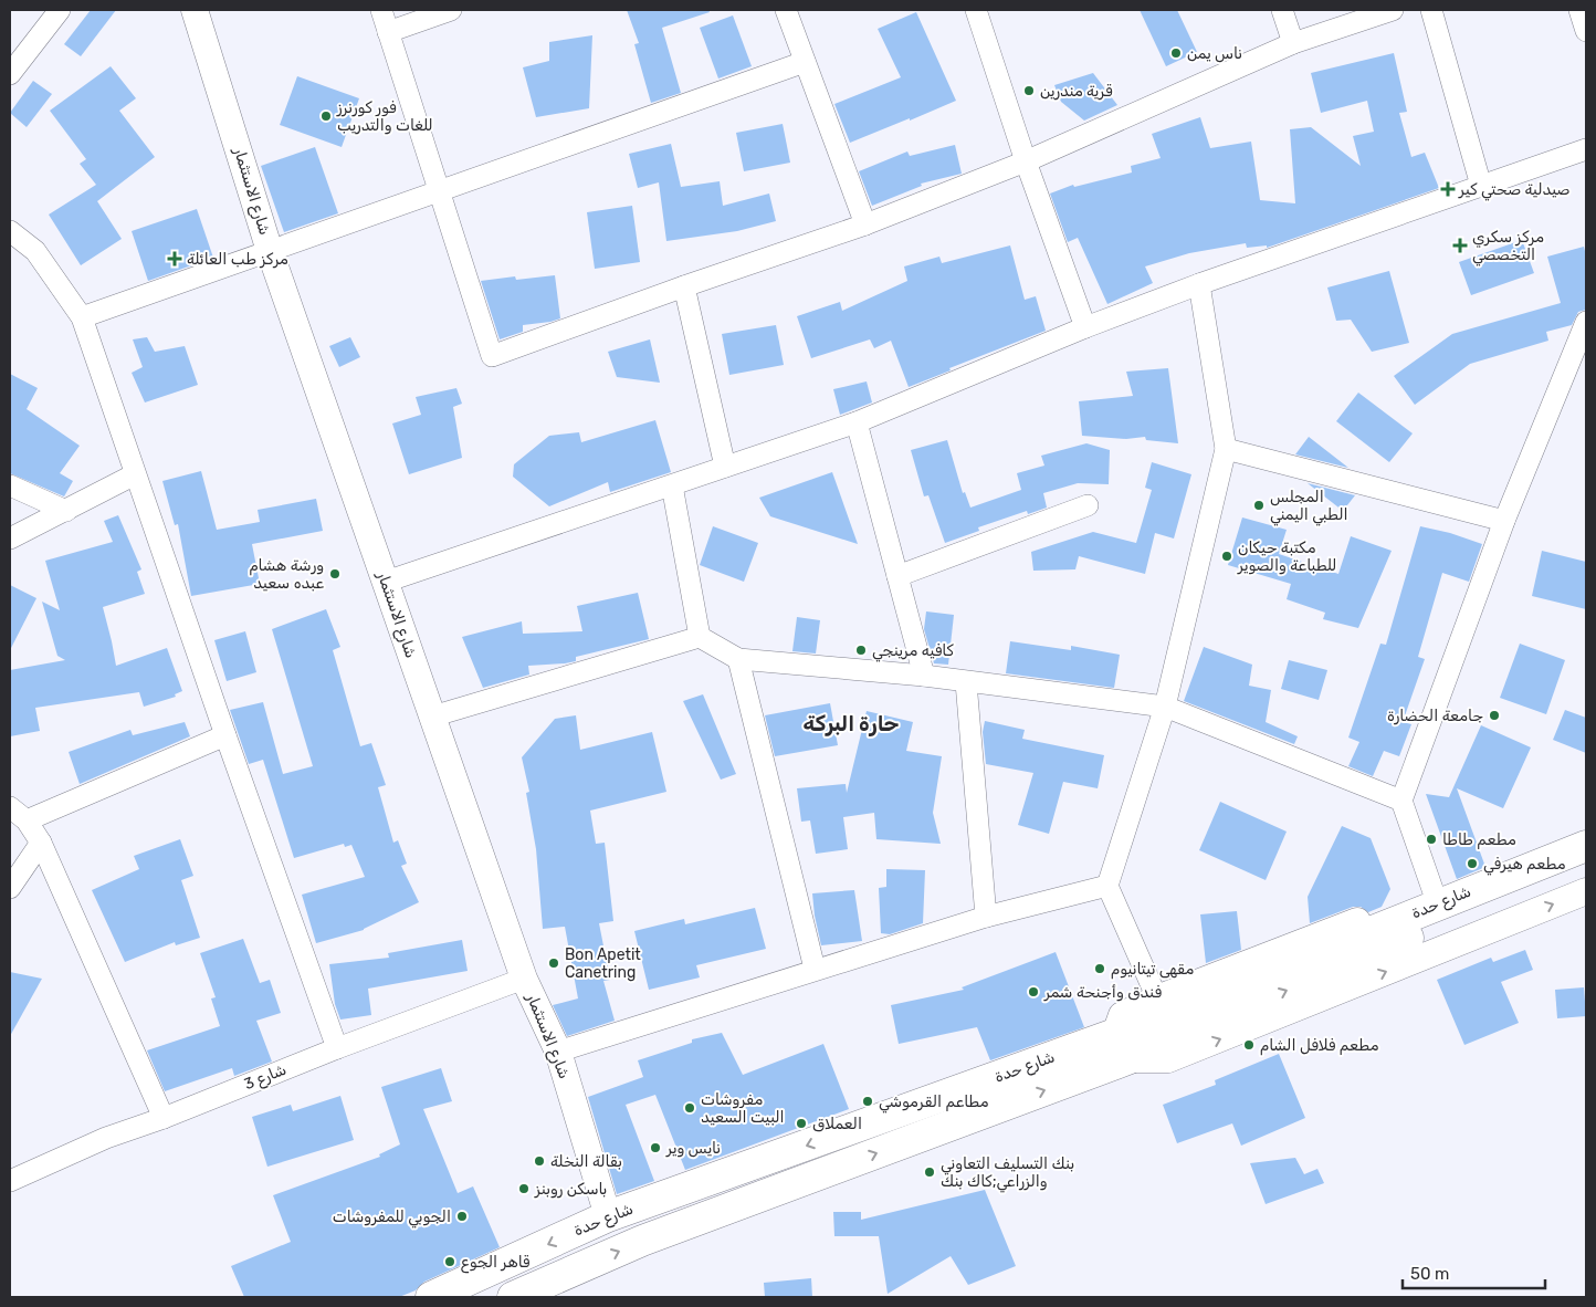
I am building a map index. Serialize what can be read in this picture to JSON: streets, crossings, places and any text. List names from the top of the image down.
{
  "streets": {
    "main road": ["شارع حدة"],
    "street": ["شارع الاستثمار", "شارع 3"]
  },
  "crossings": [
    ["شارع الاستثمار", "شارع حدة"],
    ["شارع الاستثمار", "شارع 3"]
  ],
  "districts": ["حارة البركة"],
  "places": {
    "other": [
      "ناس يمن",
      "قرية مندرين",
      "فور كورنرز للغات والتدريب",
      "المجلس الطبي اليمني",
      "مكتبة حيكان للطباعة والصوير",
      "ورشة هشام عبده سعيد",
      "كافيه مرينجي",
      "جامعة الحضارة",
      "مطعم طاطا",
      "مطعم هيرفي",
      "Bon Apetit Canetring",
      "مقهى تيتانيوم",
      "فندق وأجنحة شمر",
      "مطعم فلافل الشام",
      "مطاعم القرموشي",
      "مفروشات البيت السعيد",
      "العملاق",
      "نايس وير",
      "بقالة النخلة",
      "بنك التسليف التعاوني والزراعي;كاك بنك",
      "باسكن روبنز",
      "الجوبي للمفروشات",
      "قاهر الجوع"
    ],
    "health": ["صيدلية صحتي كير", "مركز سكري التخصصي", "مركز طب العائلة"]
  },
  "scale_bar": "50 m"
}
